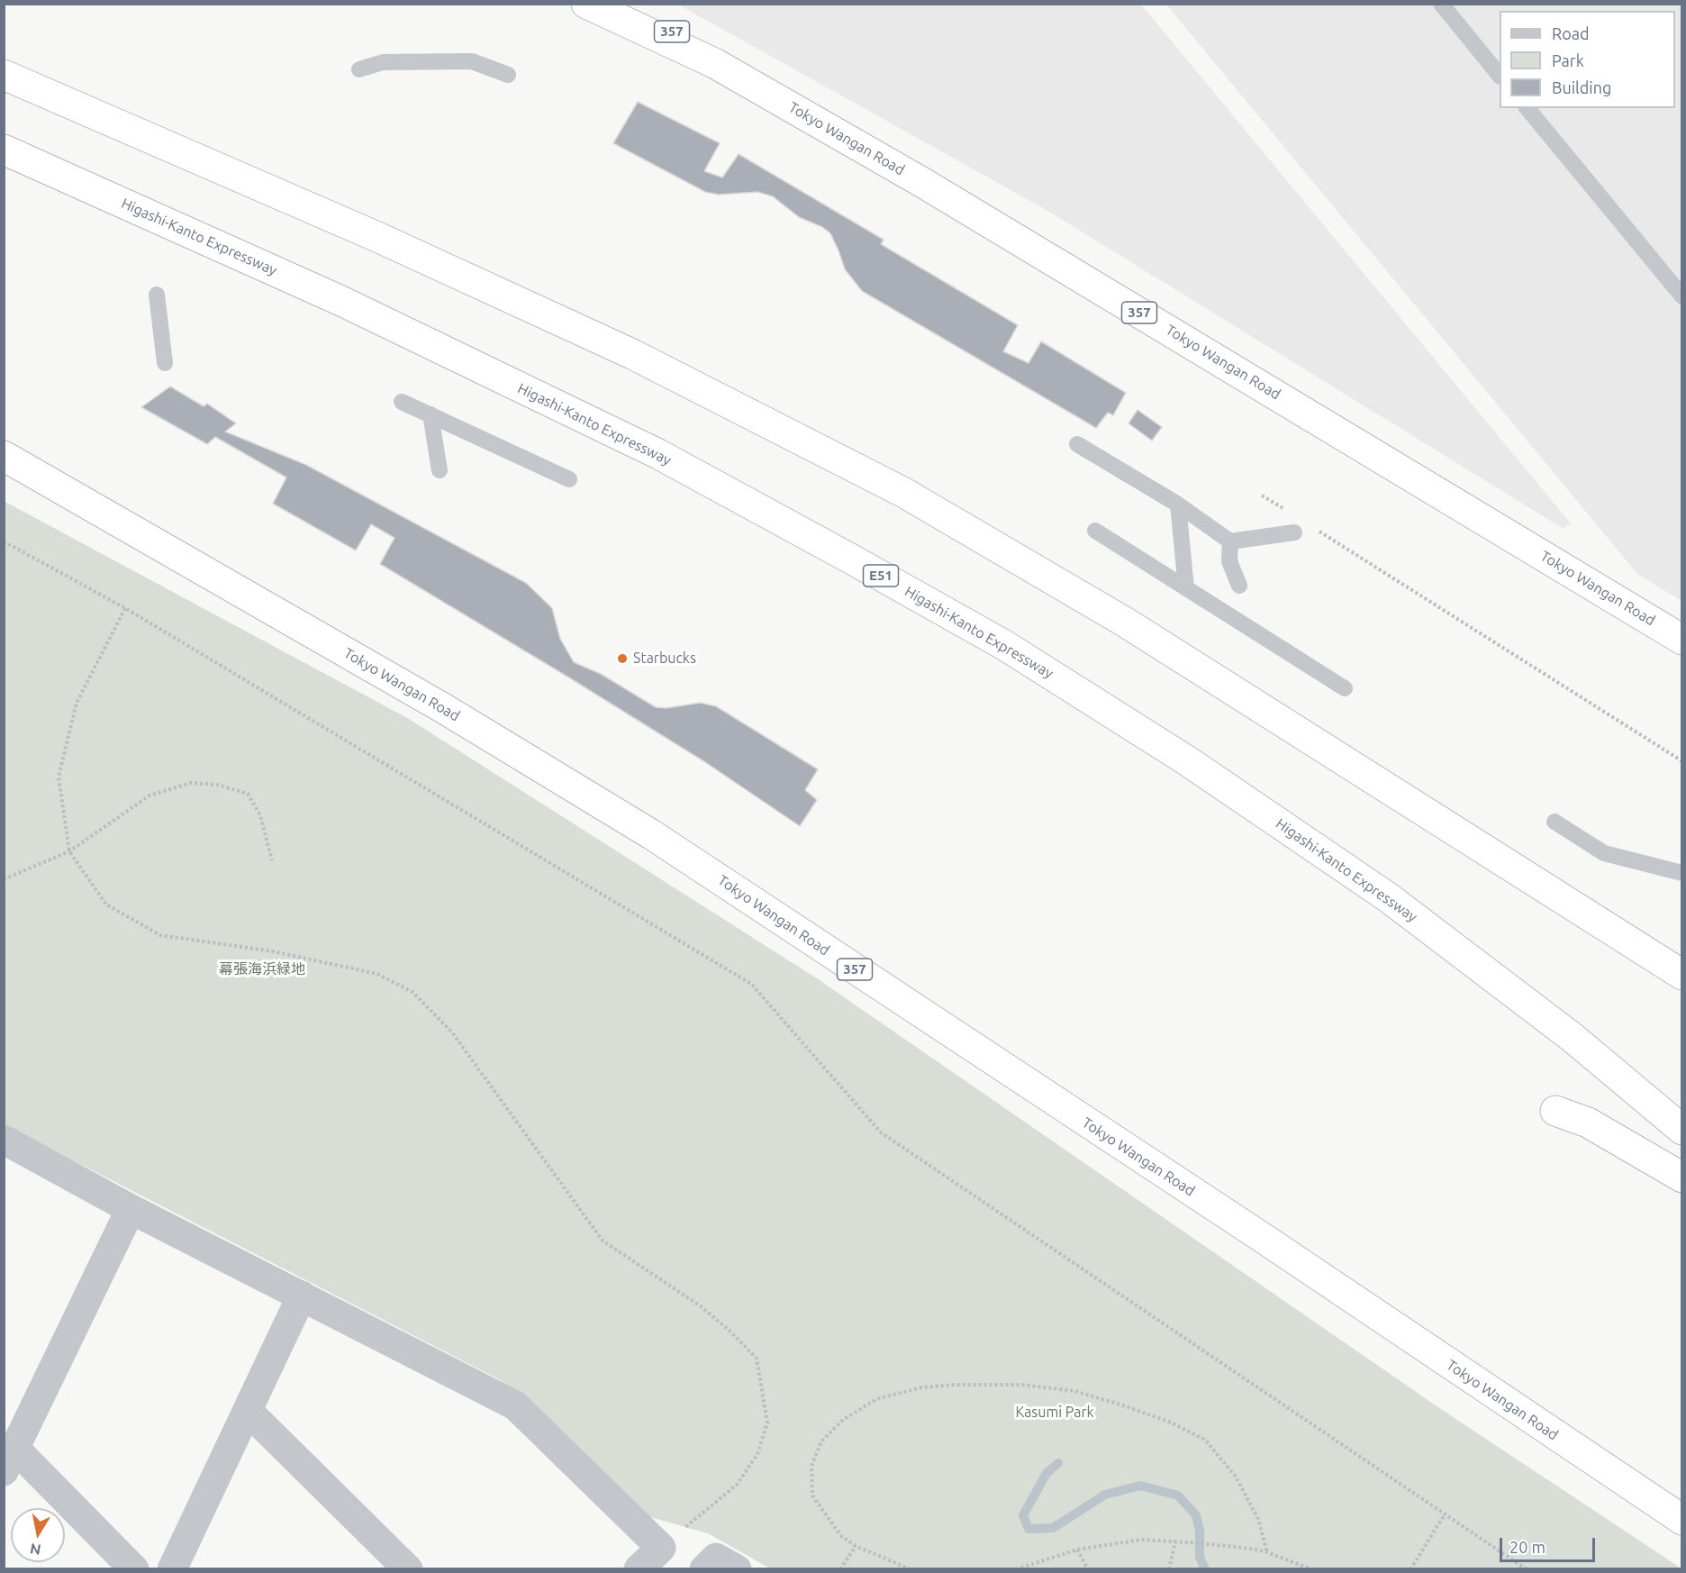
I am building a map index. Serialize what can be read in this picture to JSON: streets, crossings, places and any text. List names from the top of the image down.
{
  "streets": {
    "highway": [
      "357",
      "Tokyo Wangan Road",
      "Higashi-Kanto Expressway",
      "E51"
    ]
  },
  "crossings": [
    ["357", "Tokyo Wangan Road"]
  ],
  "parks": ["幕張海浜緑地", "Kasumi Park"],
  "places": ["Starbucks"],
  "legend": ["Road", "Park", "Building"],
  "scale_bar": "20 m",
  "north": "bottom"
}
